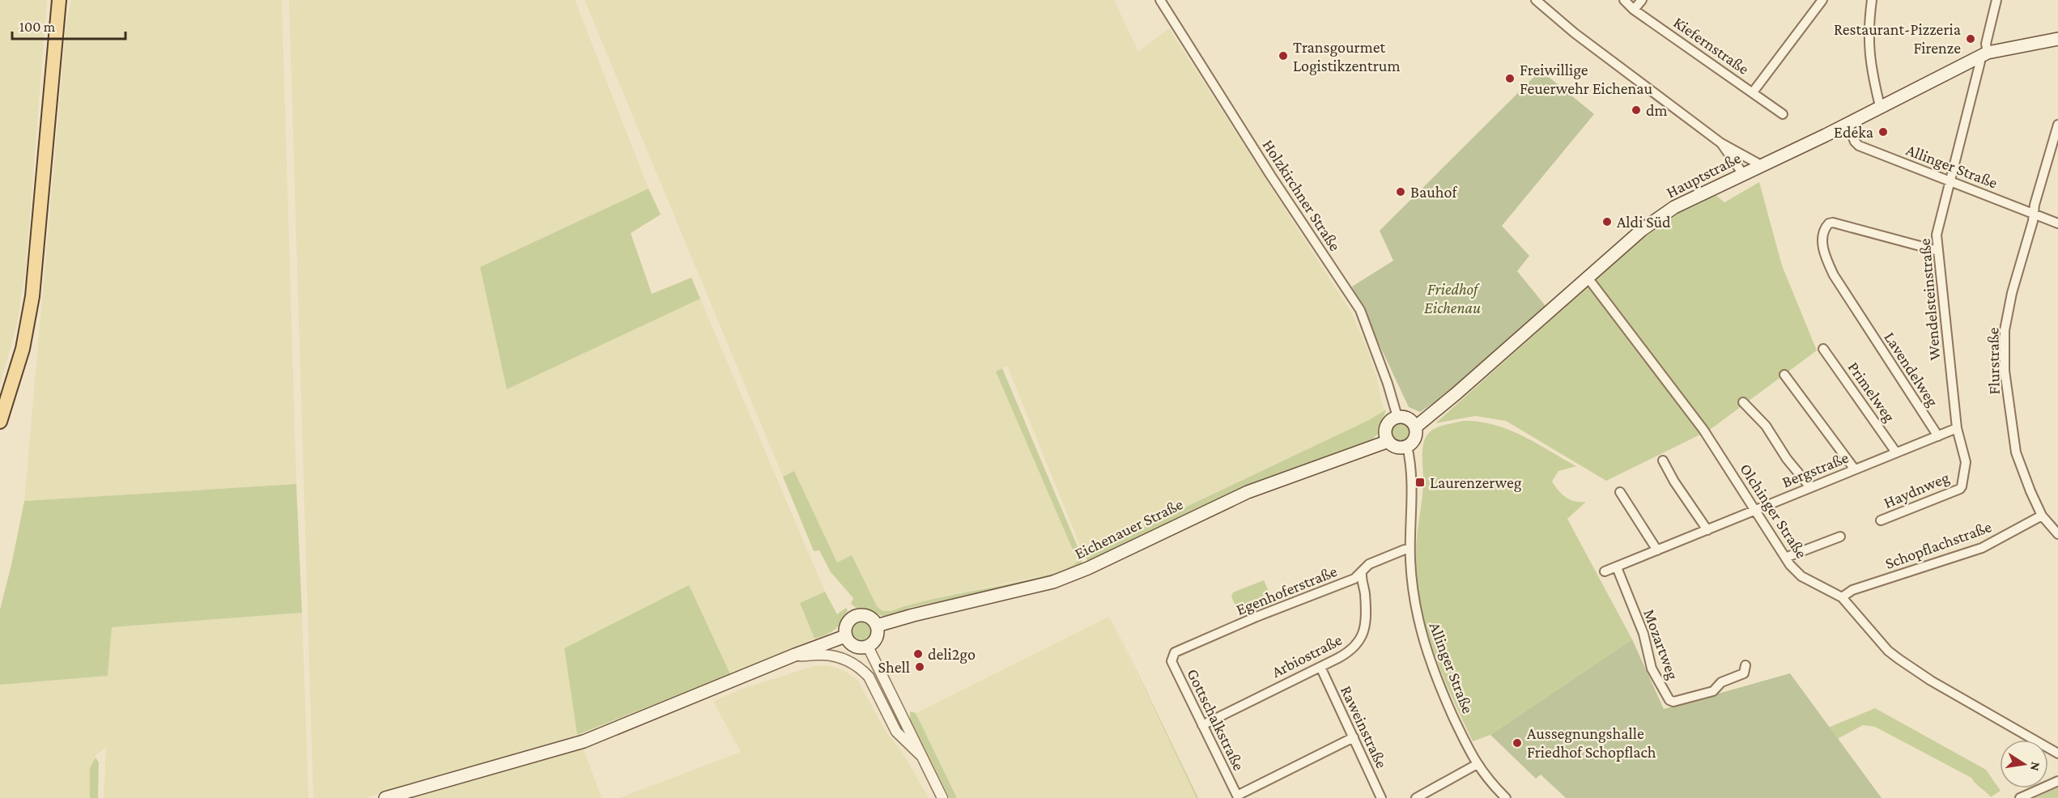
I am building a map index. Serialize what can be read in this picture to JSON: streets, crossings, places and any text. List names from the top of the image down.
{
  "streets": {
    "main road": ["Hauptstraße", "Eichenauer Straße"],
    "street": [
      "Kiefernstraße",
      "Allinger Straße",
      "Holzkirchner Straße",
      "Wendelsteinstraße",
      "Flurstraße",
      "Lavendelweg",
      "Primelweg",
      "Bergstraße",
      "Haydnweg",
      "Olchinger Straße",
      "Schopflachstraße",
      "Egenhoferstraße",
      "Mozartweg",
      "Arbiostraße",
      "Gottschalkstraße",
      "Raweinstraße"
    ]
  },
  "crossings": [
    ["Allinger Straße", "Hauptstraße"],
    ["Allinger Straße", "Holzkirchner Straße"],
    ["Allinger Straße", "Wendelsteinstraße"],
    ["Allinger Straße", "Flurstraße"],
    ["Allinger Straße", "Eichenauer Straße"],
    ["Allinger Straße", "Egenhoferstraße"],
    ["Hauptstraße", "Holzkirchner Straße"],
    ["Hauptstraße", "Wendelsteinstraße"],
    ["Hauptstraße", "Olchinger Straße"],
    ["Hauptstraße", "Eichenauer Straße"],
    ["Holzkirchner Straße", "Eichenauer Straße"],
    ["Wendelsteinstraße", "Lavendelweg"],
    ["Wendelsteinstraße", "Bergstraße"],
    ["Wendelsteinstraße", "Haydnweg"],
    ["Flurstraße", "Schopflachstraße"],
    ["Lavendelweg", "Bergstraße"],
    ["Primelweg", "Bergstraße"],
    ["Bergstraße", "Haydnweg"],
    ["Bergstraße", "Olchinger Straße"],
    ["Bergstraße", "Mozartweg"],
    ["Olchinger Straße", "Schopflachstraße"],
    ["Egenhoferstraße", "Arbiostraße"],
    ["Egenhoferstraße", "Gottschalkstraße"],
    ["Arbiostraße", "Gottschalkstraße"],
    ["Arbiostraße", "Raweinstraße"],
    ["Gottschalkstraße", "Raweinstraße"]
  ],
  "parks": ["Friedhof Eichenau"],
  "places": {
    "other": [
      "Restaurant-Pizzeria Firenze",
      "Transgourmet Logistikzentrum",
      "Freiwillige Feuerwehr Eichenau",
      "dm",
      "Edeka",
      "Bauhof",
      "Aldi Süd",
      "deli2go",
      "Shell",
      "Aussegnungshalle Friedhof Schopflach"
    ],
    "transit": ["Laurenzerweg"]
  },
  "scale_bar": "100 m",
  "north": "right"
}
